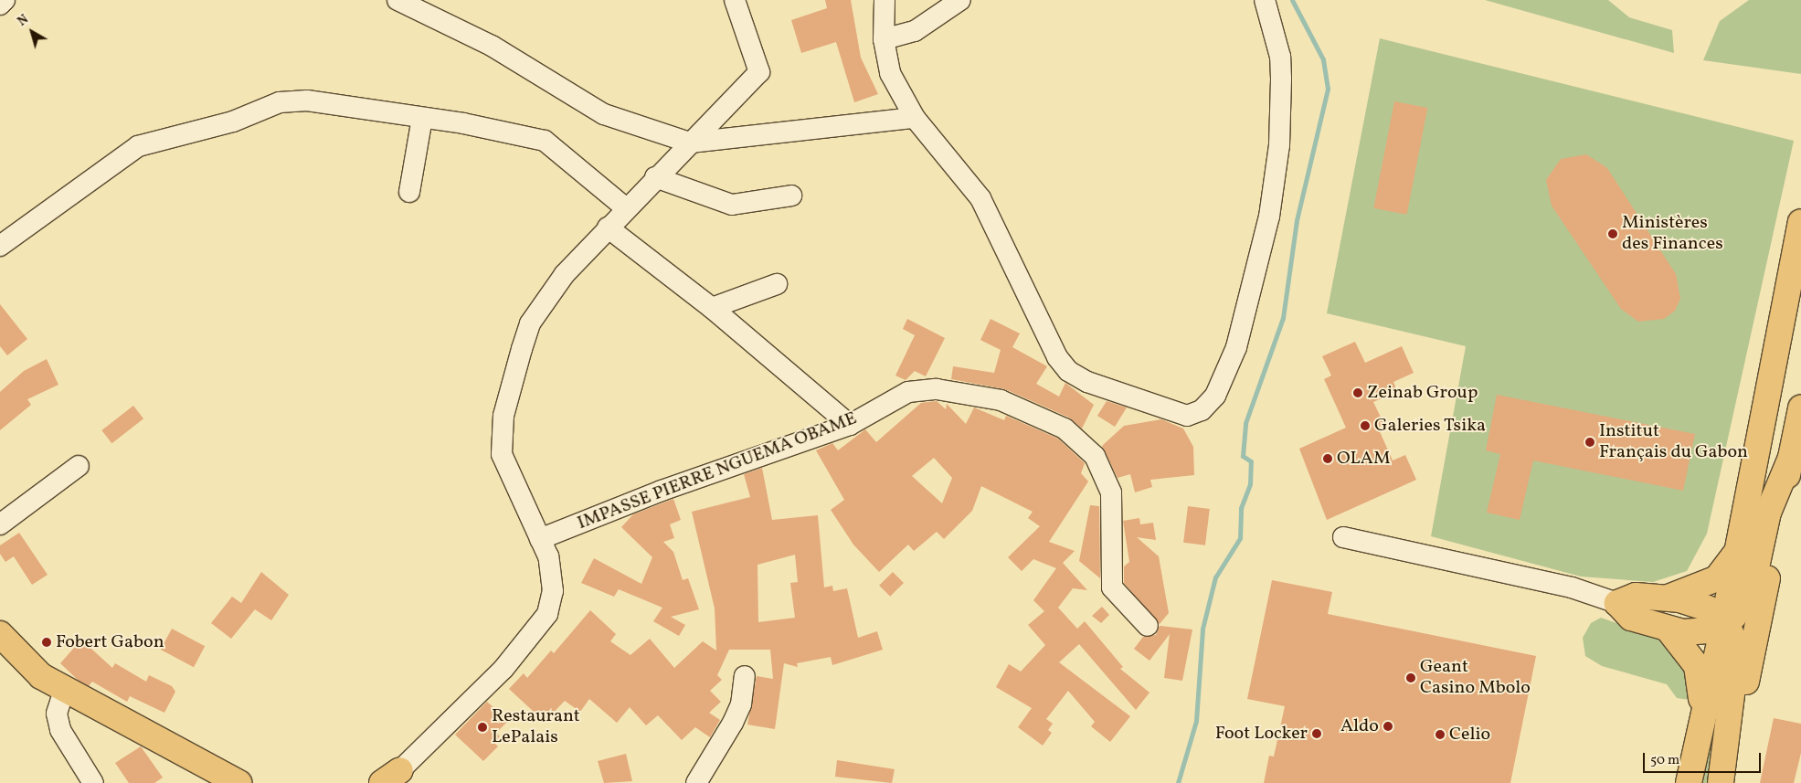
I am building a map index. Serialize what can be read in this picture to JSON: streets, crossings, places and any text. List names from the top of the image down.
{
  "streets": {
    "street": ["IMPASSE PIERRE NGUEMA OBAME"]
  },
  "places": [
    "Ministères des Finances",
    "Zeinab Group",
    "Galeries Tsika",
    "Institut Français du Gabon",
    "OLAM",
    "Fobert Gabon",
    "Geant Casino Mbolo",
    "Aldo",
    "Restaurant LePalais",
    "Foot Locker",
    "Celio"
  ],
  "scale_bar": "50 m",
  "north": "top left"
}
